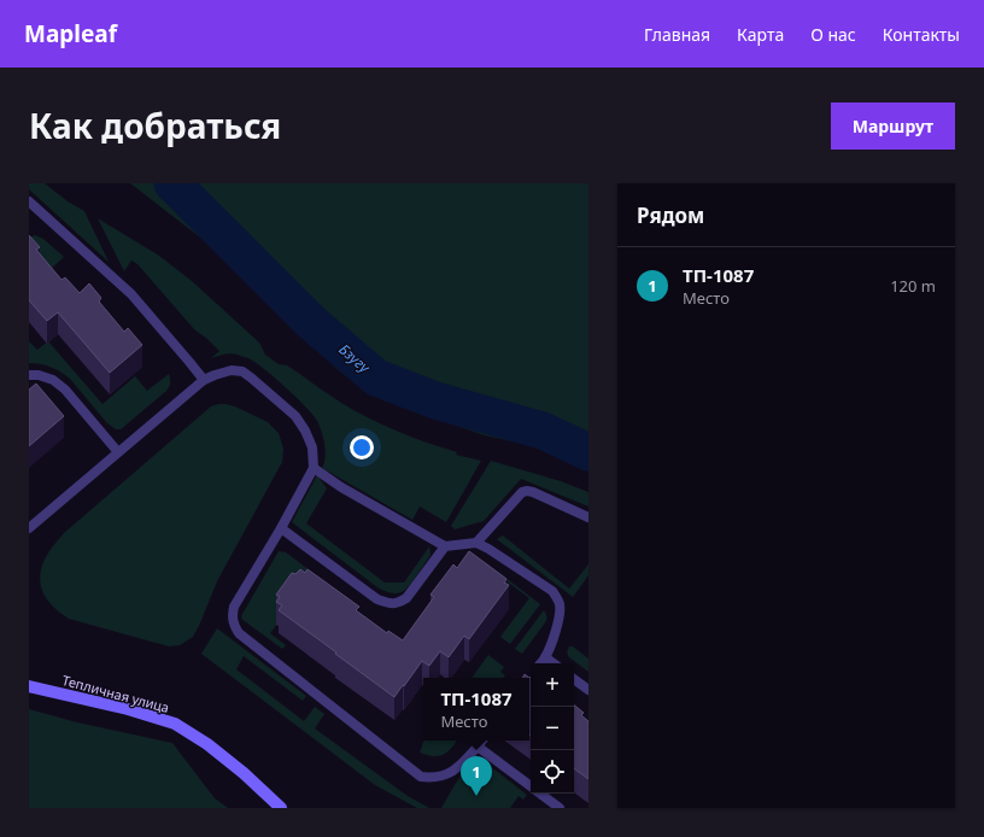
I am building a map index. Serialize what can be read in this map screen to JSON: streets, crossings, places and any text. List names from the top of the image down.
{
  "streets": {
    "street": ["Тепличная улица"]
  },
  "water": ["Бзугу"],
  "page": {
    "header": "Mapleaf",
    "nav": [
      "Главная",
      "Карта",
      "О нас",
      "Контакты"
    ],
    "title": "Как добраться",
    "buttons": "Маршрут",
    "heading": "Рядом",
    "list": [
      {
        "mark": "1",
        "name": "ТП-1087",
        "note": "Место",
        "value": "120 m"
      }
    ],
    "map_buttons": ["+", "−"],
    "popup": ["ТП-1087", "Место"],
    "pins": "1"
  }
}
